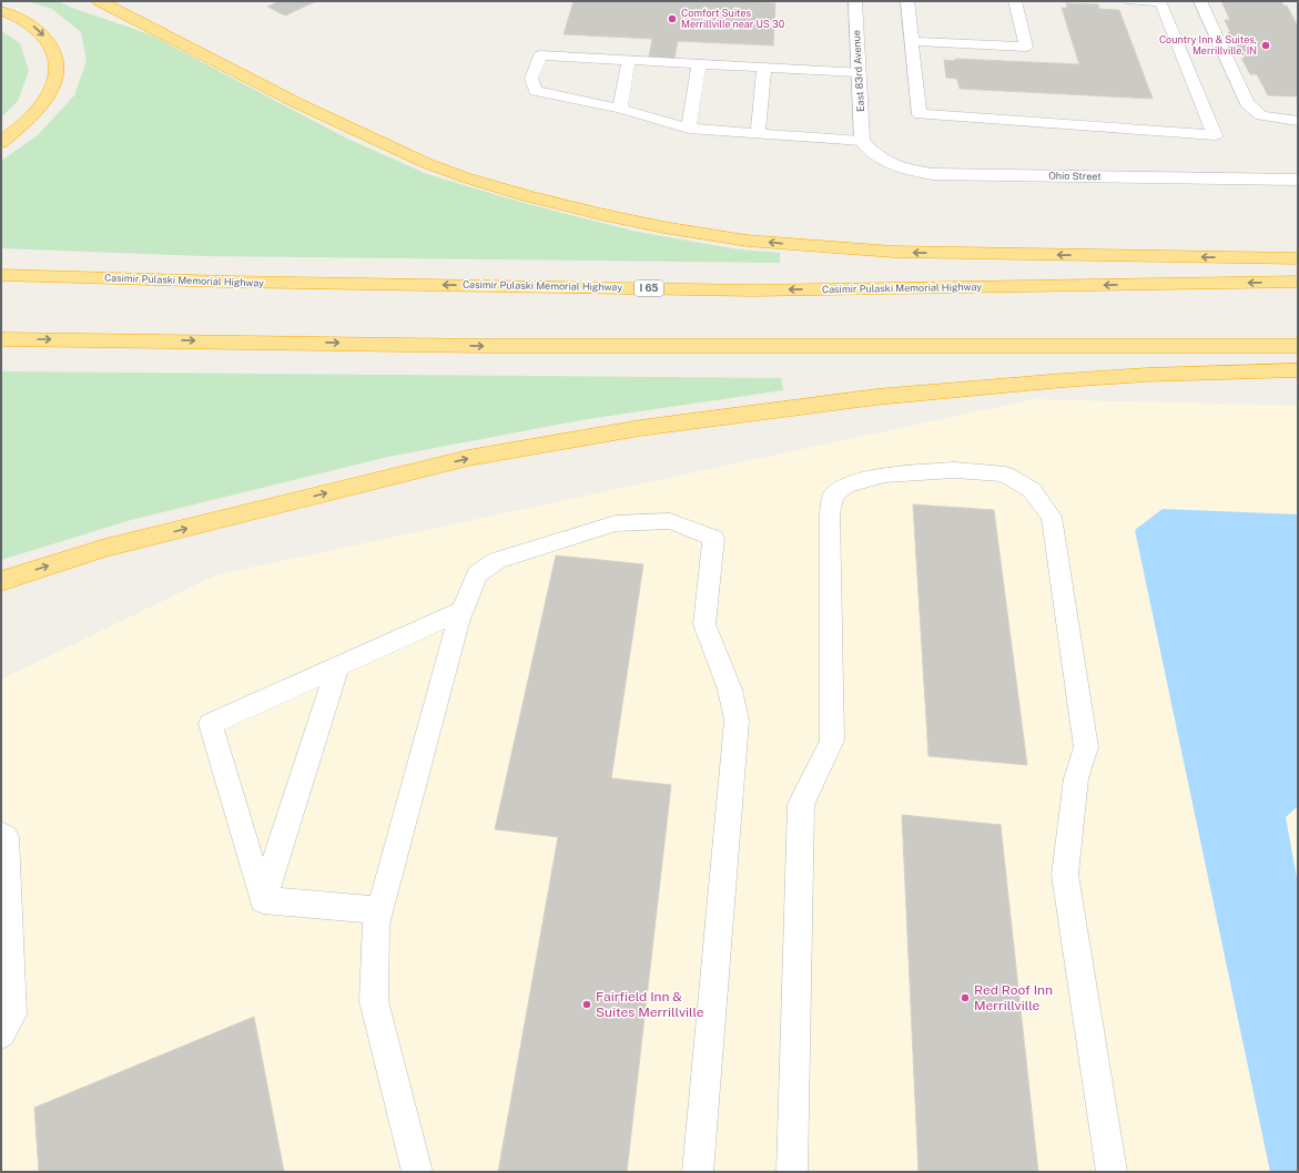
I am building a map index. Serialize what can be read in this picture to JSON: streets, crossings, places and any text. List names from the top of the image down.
{
  "streets": {
    "highway": ["Casimir Pulaski Memorial Highway", "I 65"],
    "street": ["East 83rd Avenue", "Ohio Street"]
  },
  "crossings": [
    ["East 83rd Avenue", "Ohio Street"]
  ],
  "places": [
    "Comfort Suites Merrillville near US 30",
    "Country Inn & Suites, Merrillville, IN",
    "Red Roof Inn Merrillville",
    "Fairfield Inn & Suites Merrillville"
  ]
}
